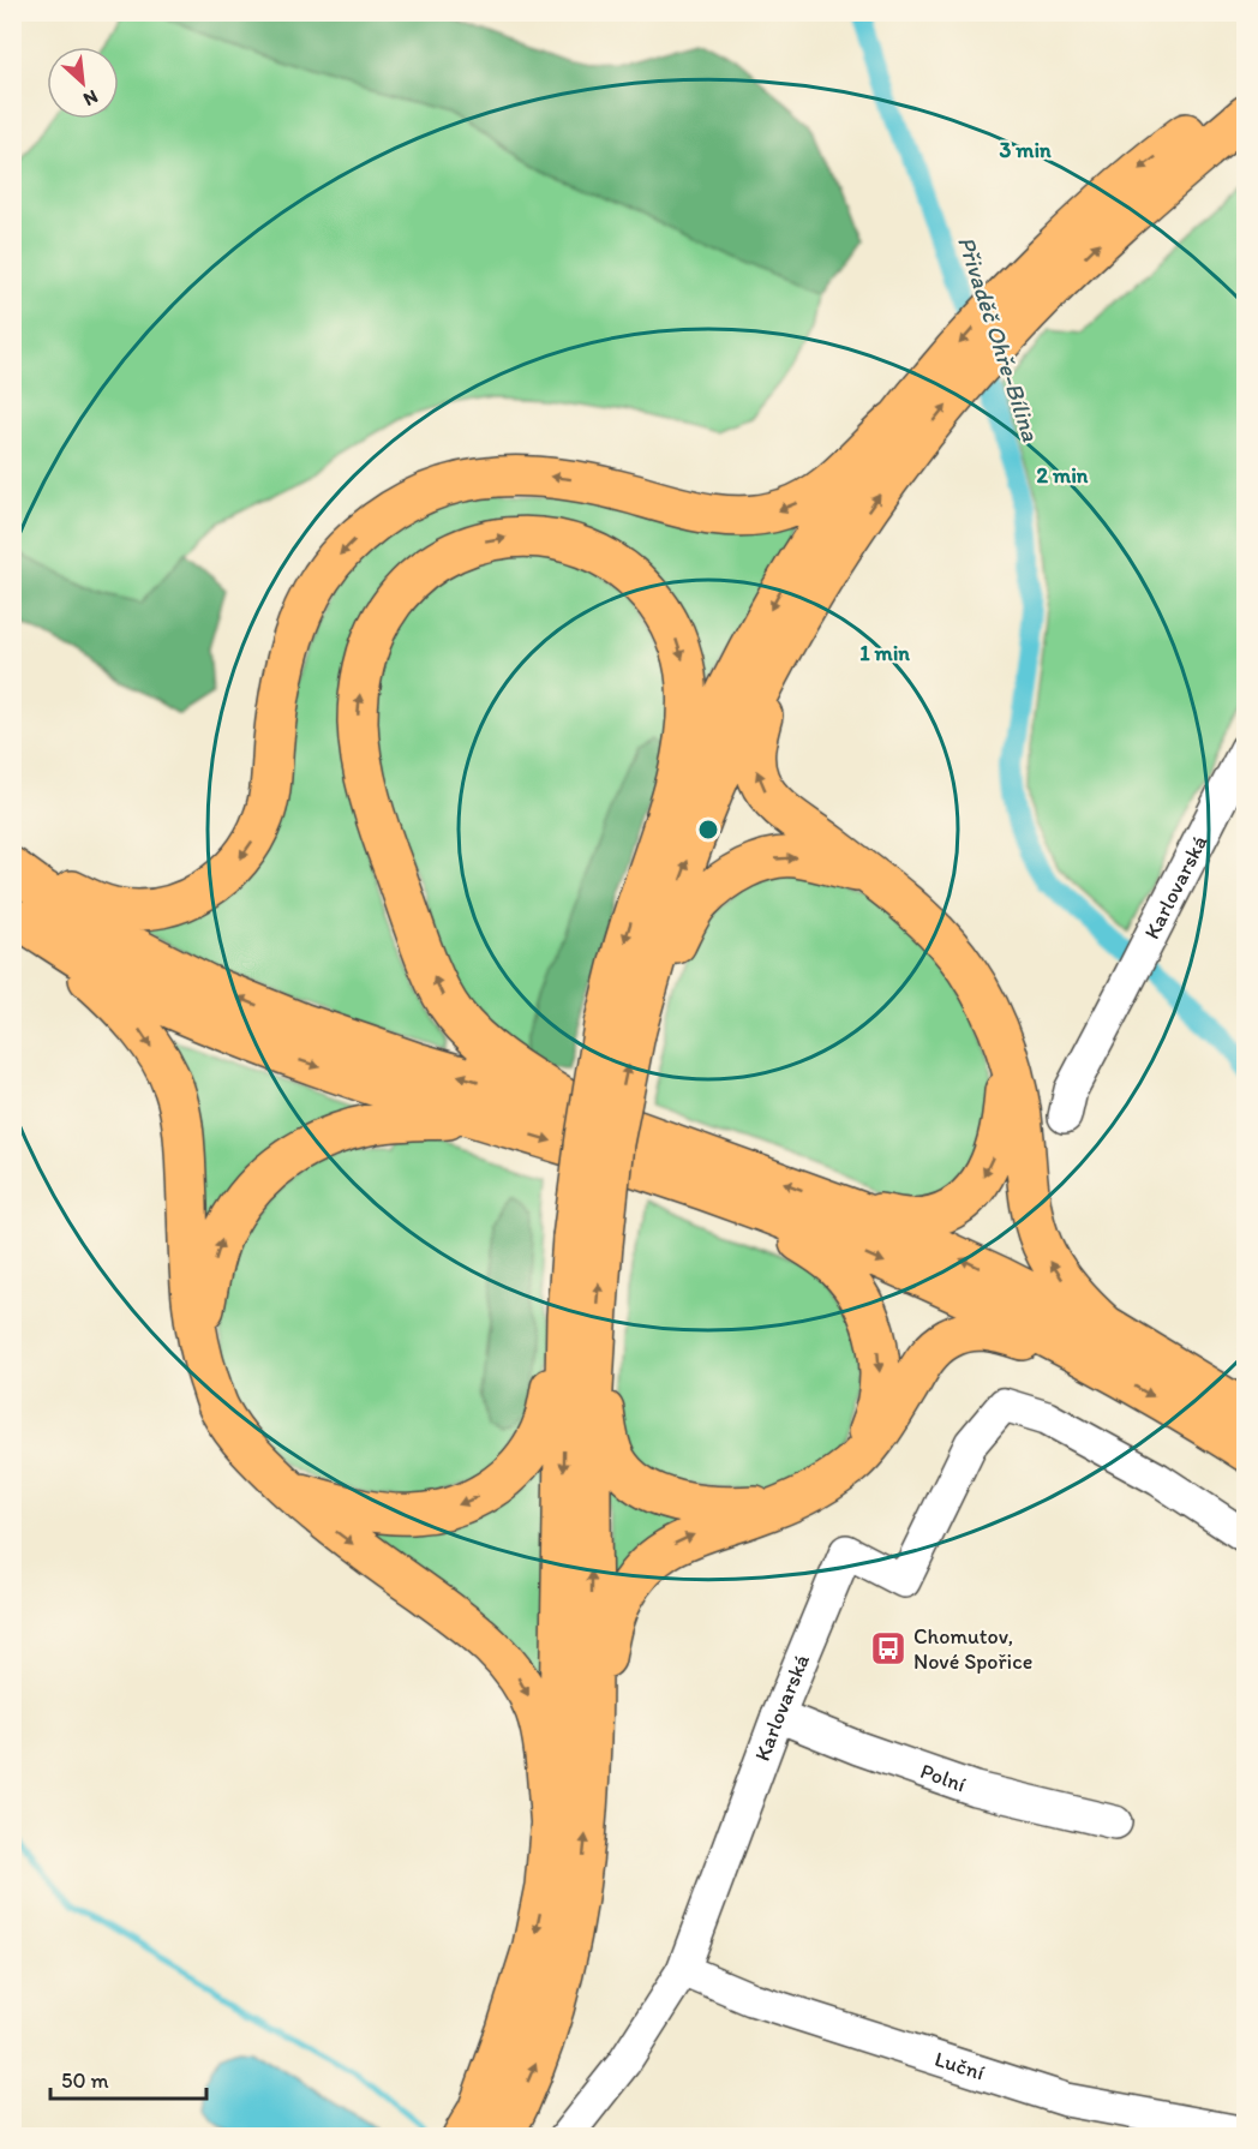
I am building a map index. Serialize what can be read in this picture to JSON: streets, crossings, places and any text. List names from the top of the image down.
{
  "streets": {
    "street": ["Karlovarská", "Polní", "Luční"]
  },
  "crossings": [
    ["Karlovarská", "Polní"],
    ["Karlovarská", "Luční"]
  ],
  "water": ["Přivaděč Ohře-Bílina"],
  "places": {
    "bus stop": ["Chomutov, Nové Spořice"]
  },
  "scale_bar": "50 m",
  "north": "bottom right",
  "rings": ["3 min", "2 min", "1 min"]
}
